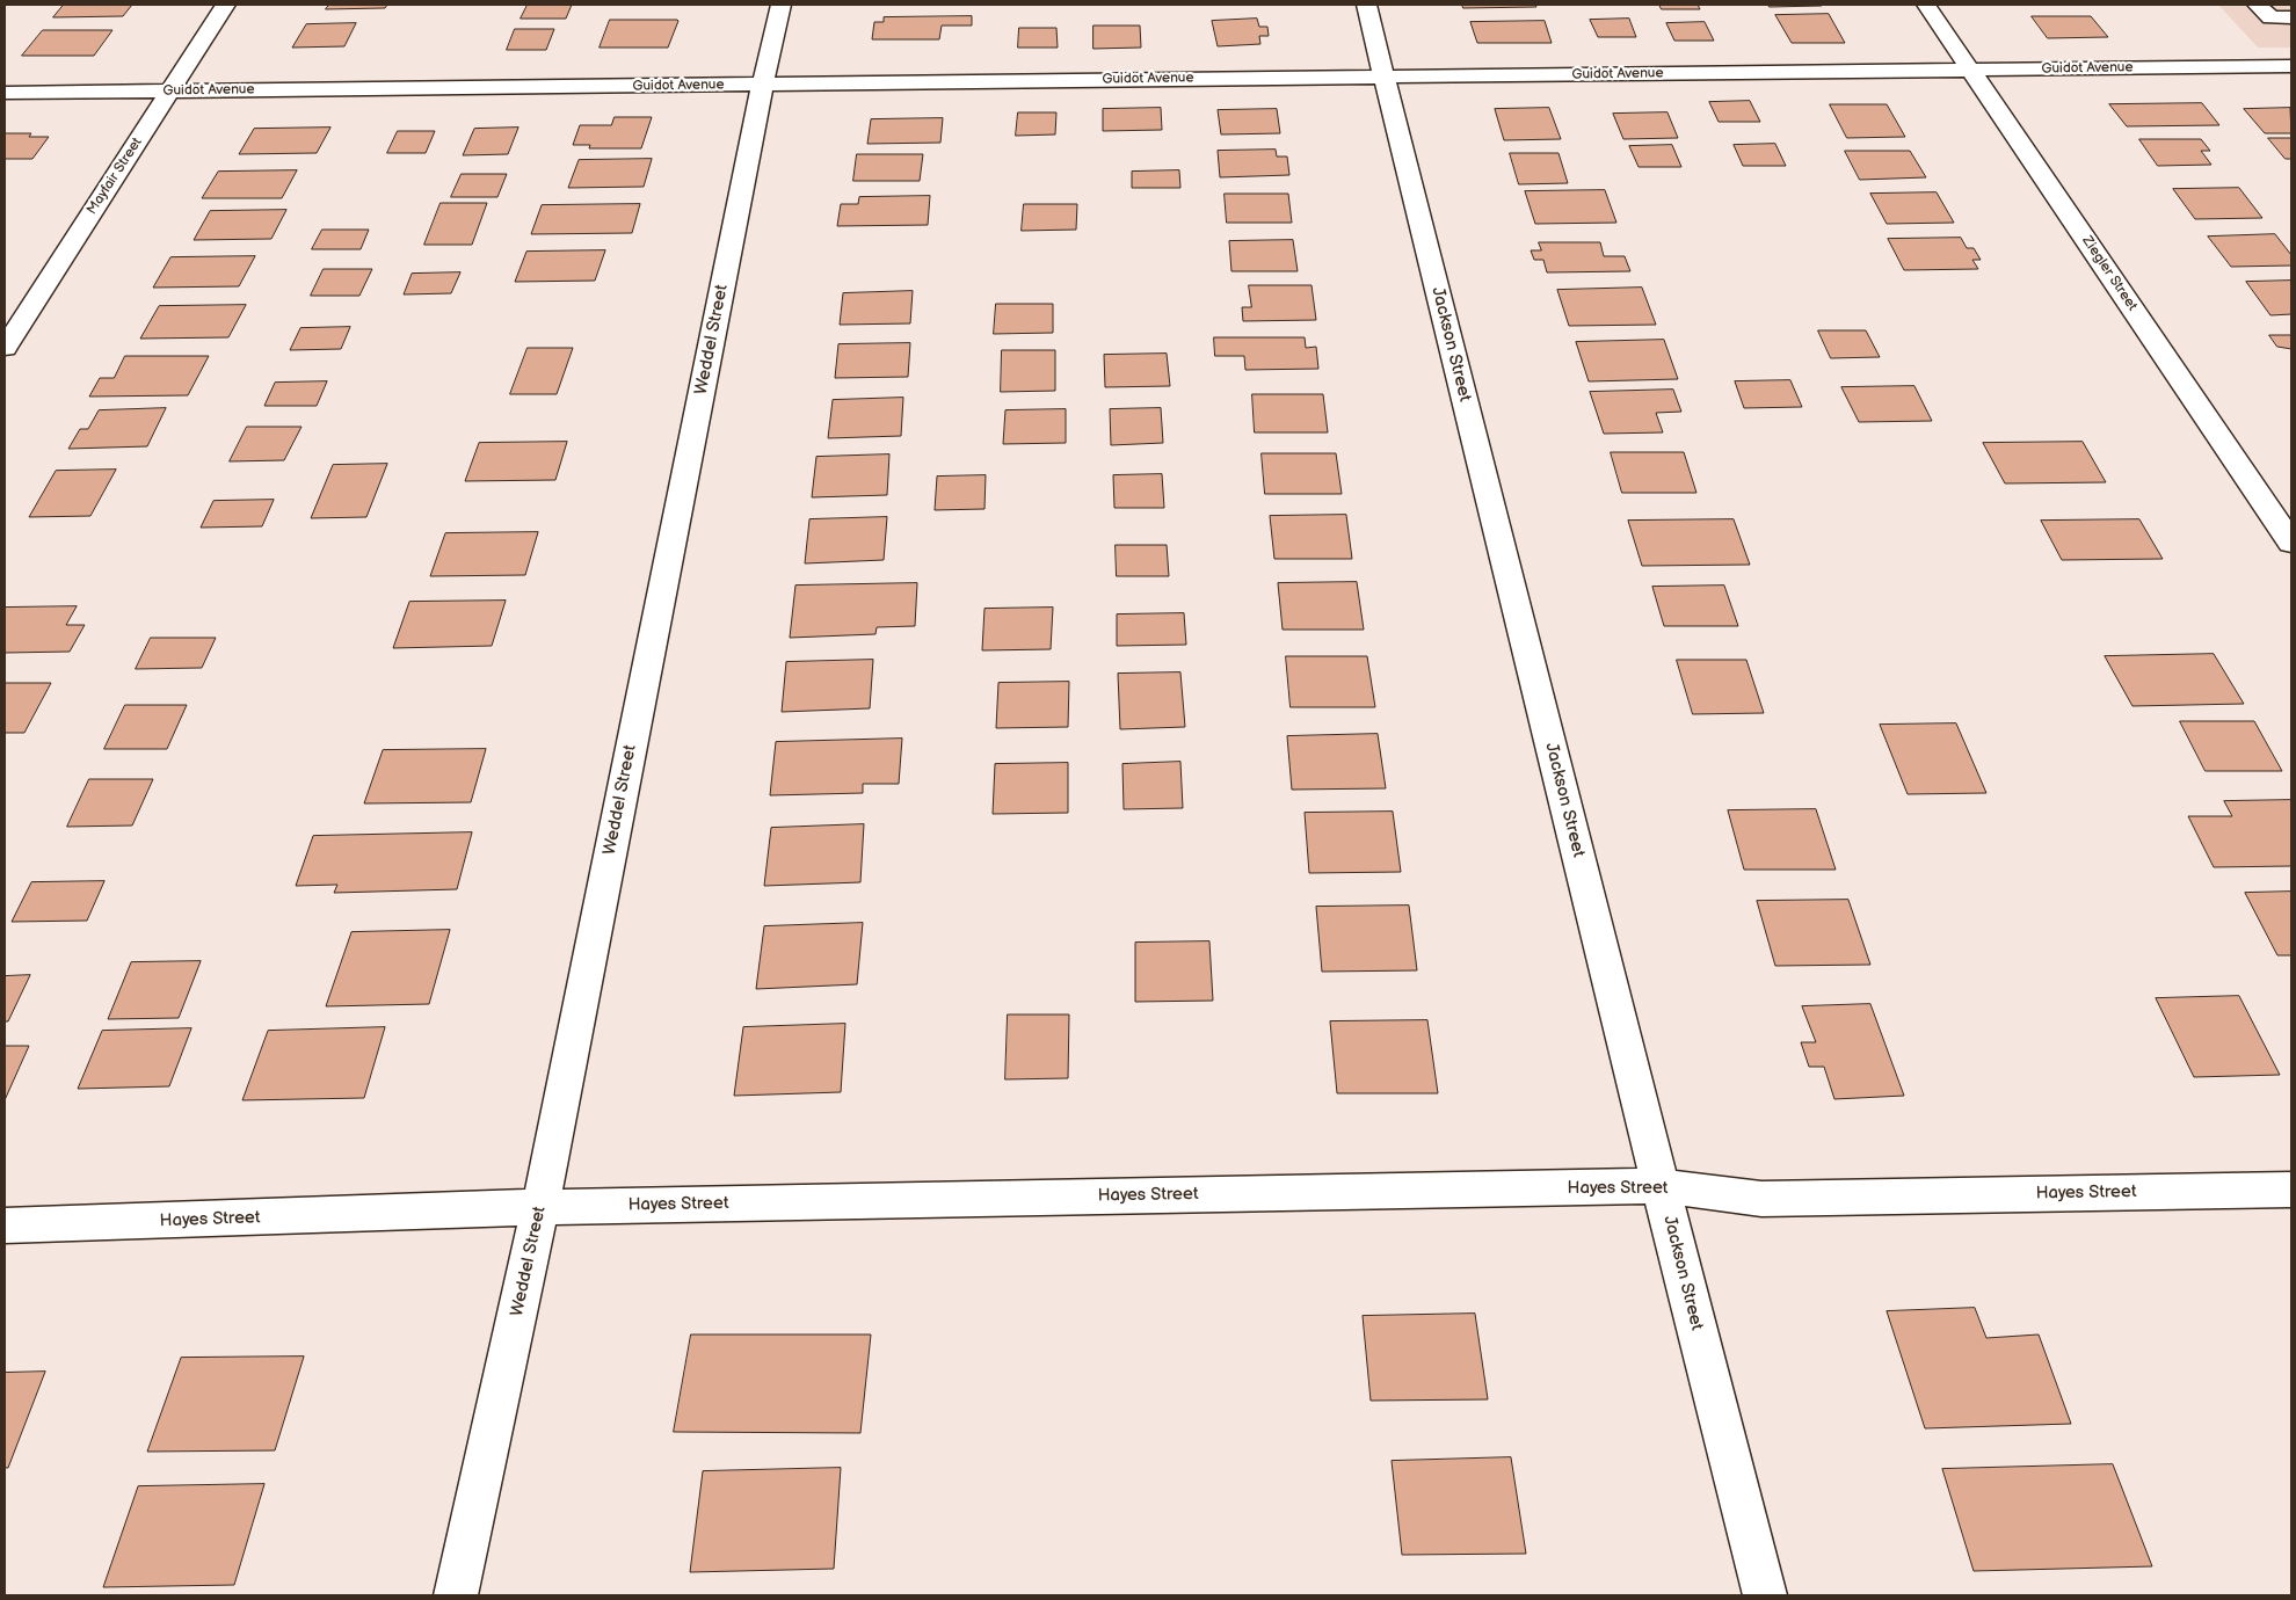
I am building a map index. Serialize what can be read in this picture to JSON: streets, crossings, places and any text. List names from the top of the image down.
{
  "streets": {
    "street": [
      "Guidot Avenue",
      "Mayfair Street",
      "Ziegler Street",
      "Weddel Street",
      "Jackson Street",
      "Hayes Street"
    ]
  },
  "crossings": [
    ["Guidot Avenue", "Mayfair Street"],
    ["Guidot Avenue", "Ziegler Street"],
    ["Guidot Avenue", "Weddel Street"],
    ["Guidot Avenue", "Jackson Street"],
    ["Weddel Street", "Hayes Street"],
    ["Jackson Street", "Hayes Street"]
  ]
}
